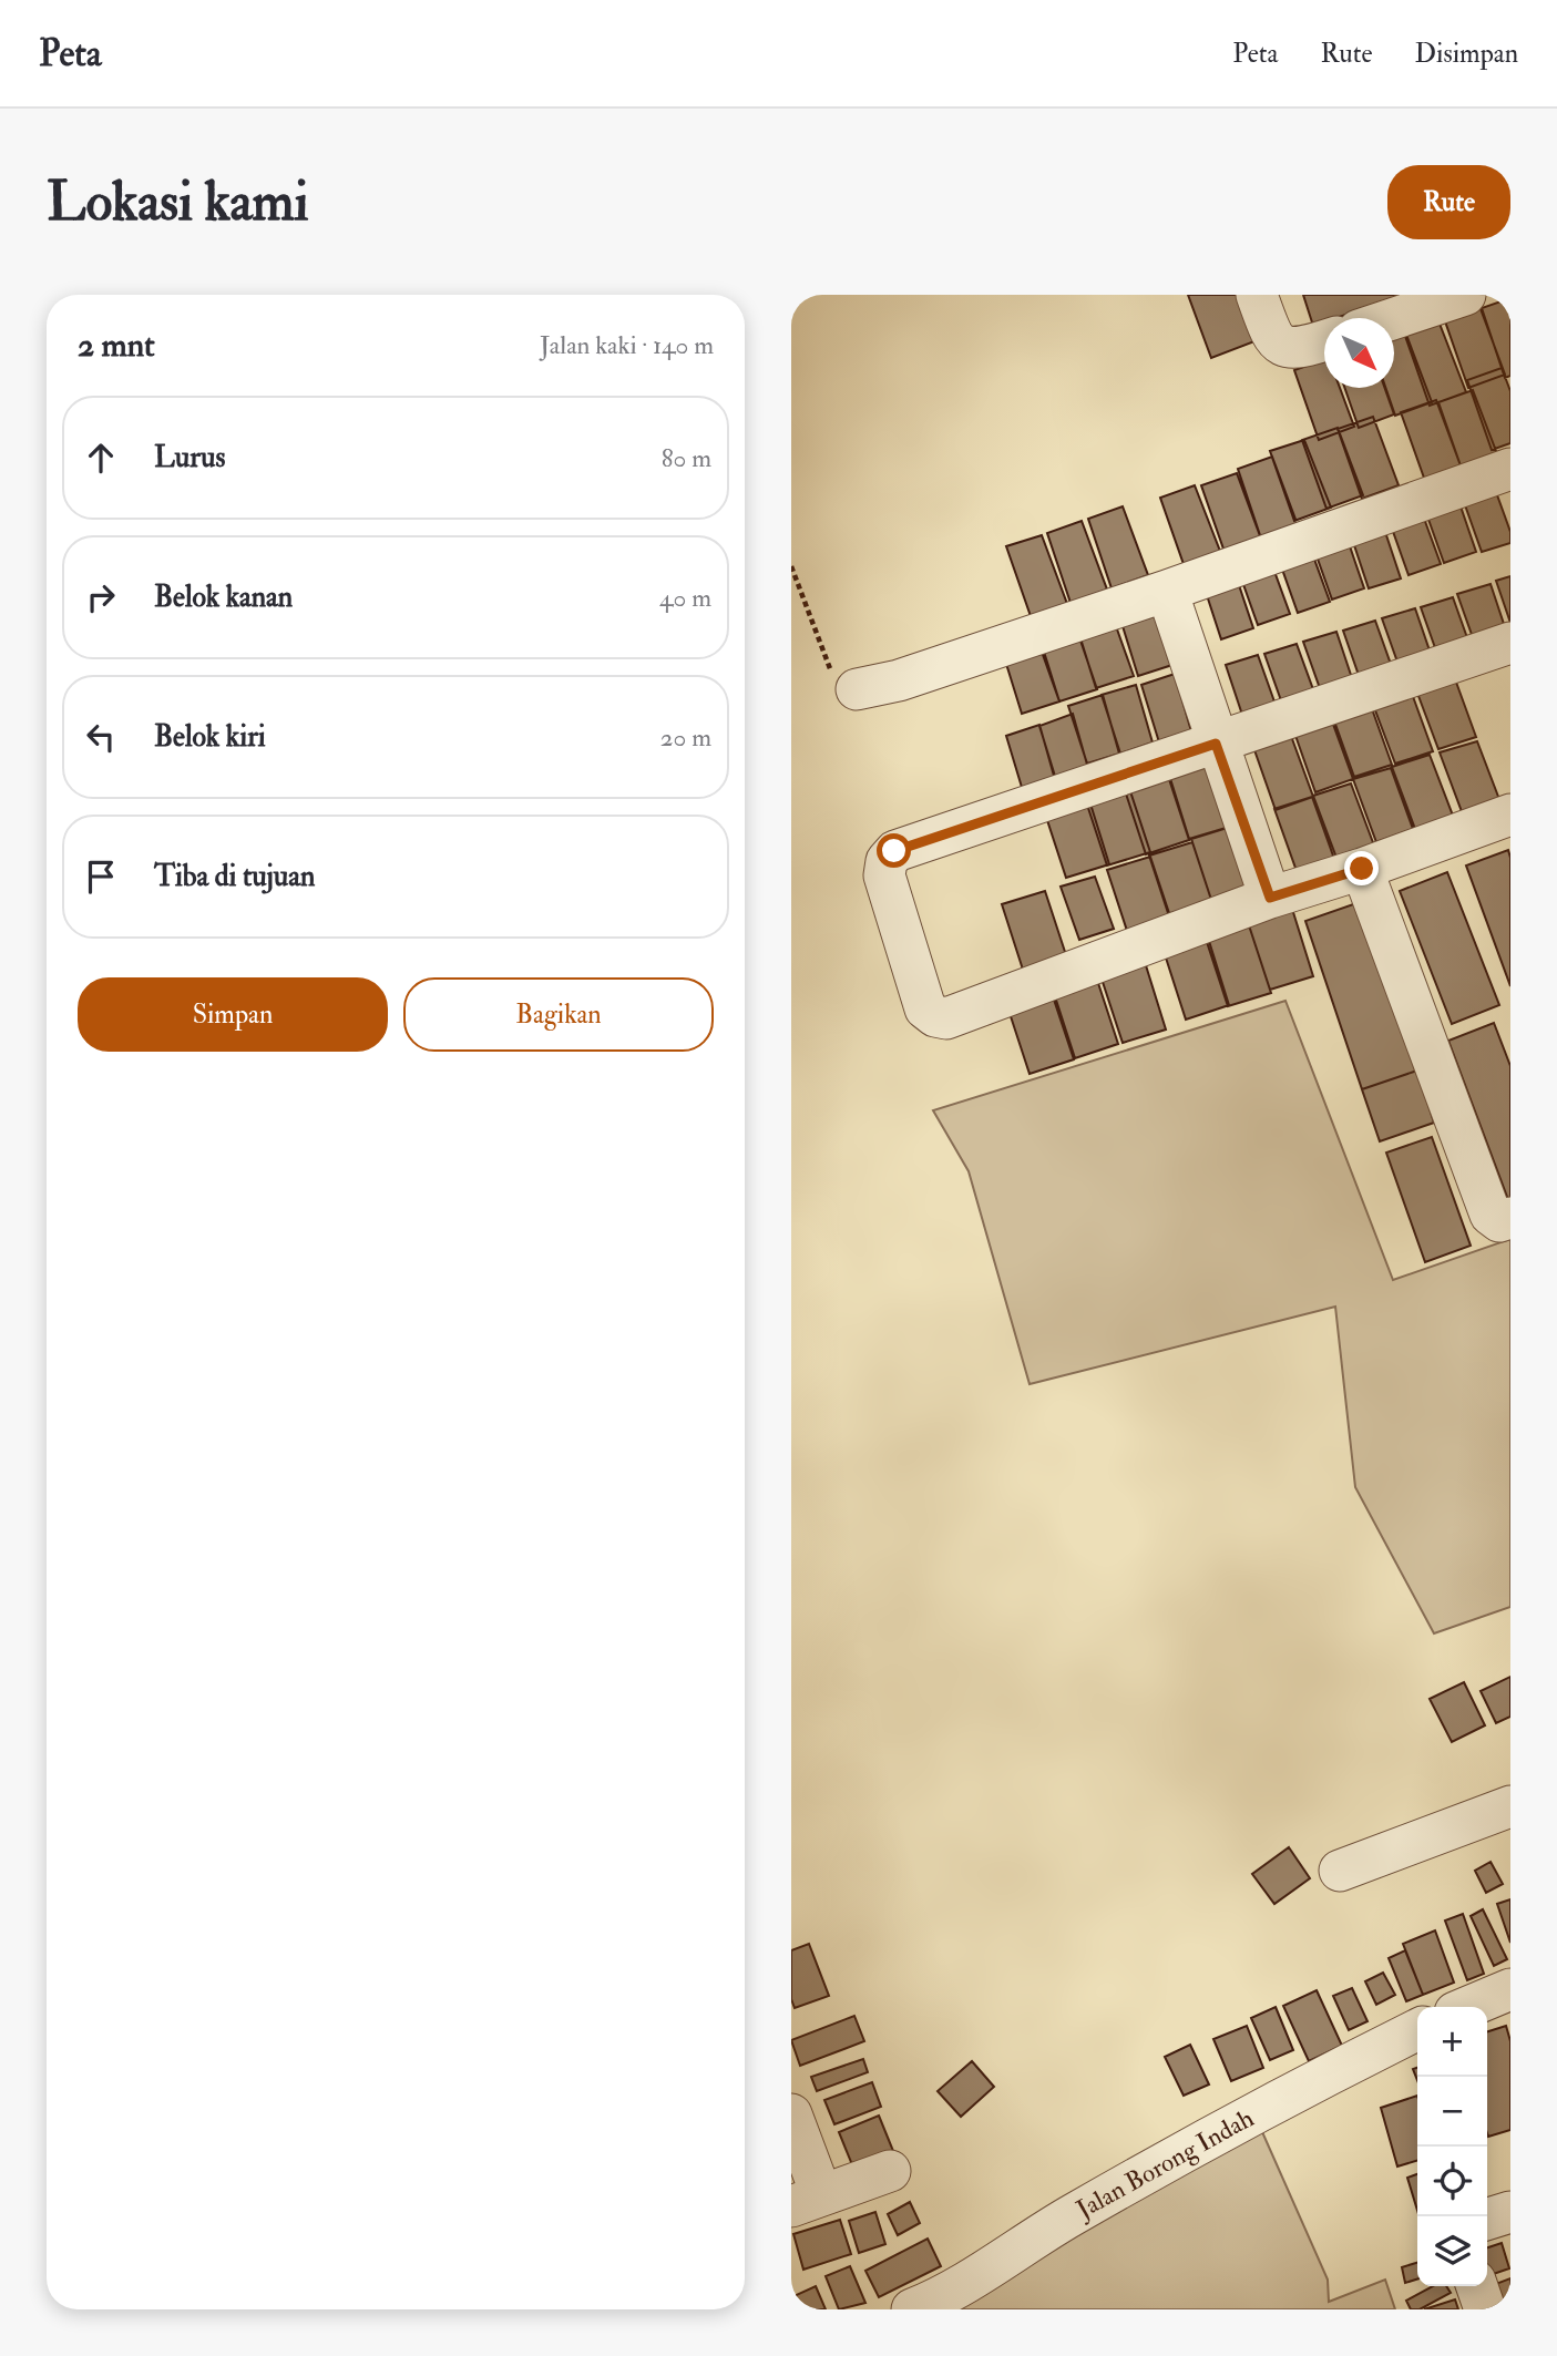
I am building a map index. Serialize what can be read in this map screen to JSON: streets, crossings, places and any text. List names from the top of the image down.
{
  "streets": {
    "street": ["Jalan Borong Indah"]
  },
  "north": "bottom right",
  "page": {
    "header": "Peta",
    "nav": ["Peta", "Rute", "Disimpan"],
    "buttons": [
      "Rute",
      ["Simpan", "Bagikan"]
    ],
    "title": "Lokasi kami",
    "heading": ["2 mnt", "Jalan kaki · 140 m"],
    "list": [
      ["Lurus", "80 m"],
      ["Belok kanan", "40 m"],
      ["Belok kiri", "20 m"],
      "Tiba di tujuan"
    ],
    "map_buttons": ["+", "−"]
  }
}
